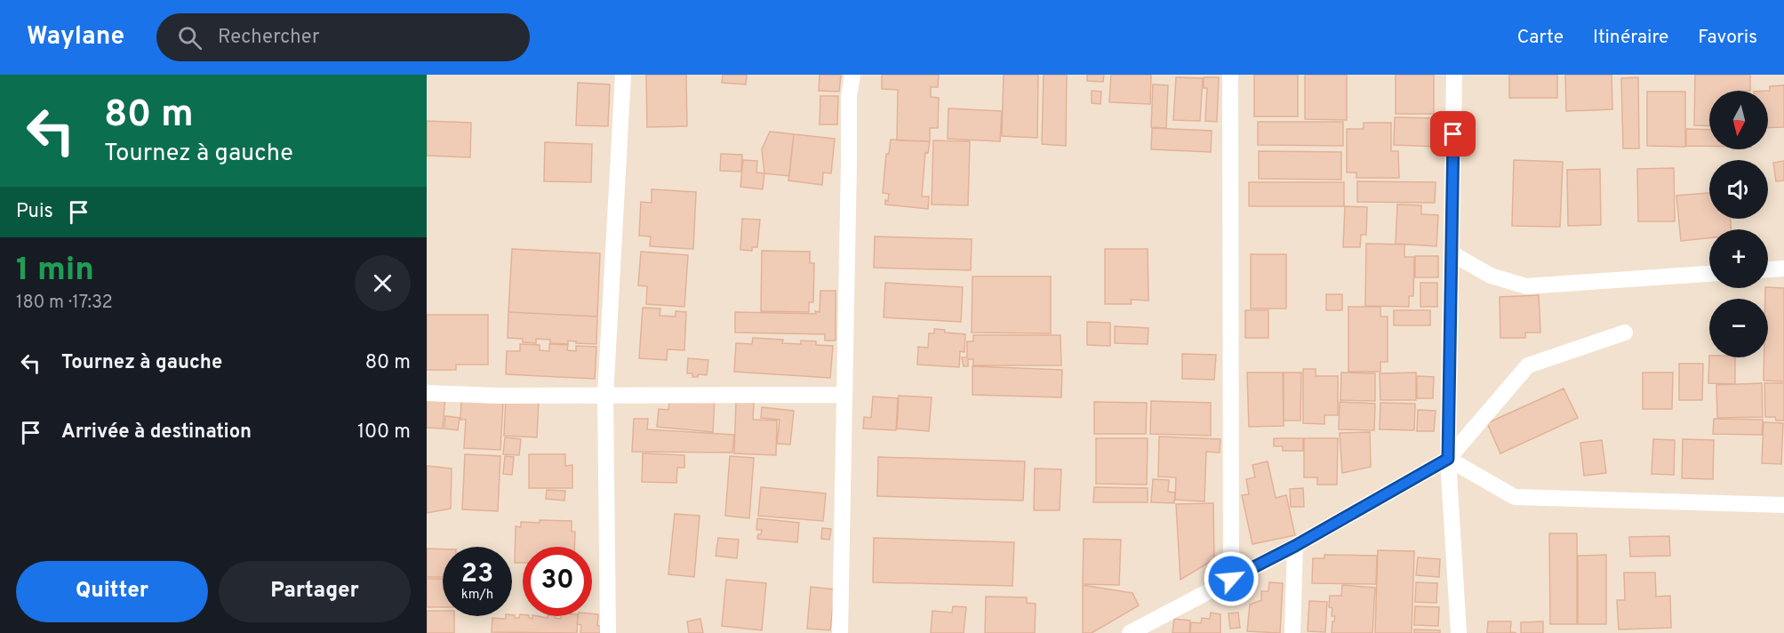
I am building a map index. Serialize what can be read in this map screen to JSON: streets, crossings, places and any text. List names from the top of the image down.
{
  "north": "bottom",
  "page": {
    "header": "Waylane",
    "search": "Rechercher",
    "nav": ["Carte", "Itinéraire", "Favoris"],
    "turn": ["80 m", "Tournez à gauche"],
    "map_buttons": ["+", "−"],
    "then": "Puis",
    "heading": ["1 min", "180 m · 17:32"],
    "list": [
      {
        "name": "Tournez à gauche",
        "value": "80 m"
      },
      {
        "name": "Arrivée à destination",
        "value": "100 m"
      }
    ],
    "speed": "23 km/h",
    "limit": "30",
    "buttons": ["Quitter", "Partager"]
  }
}
